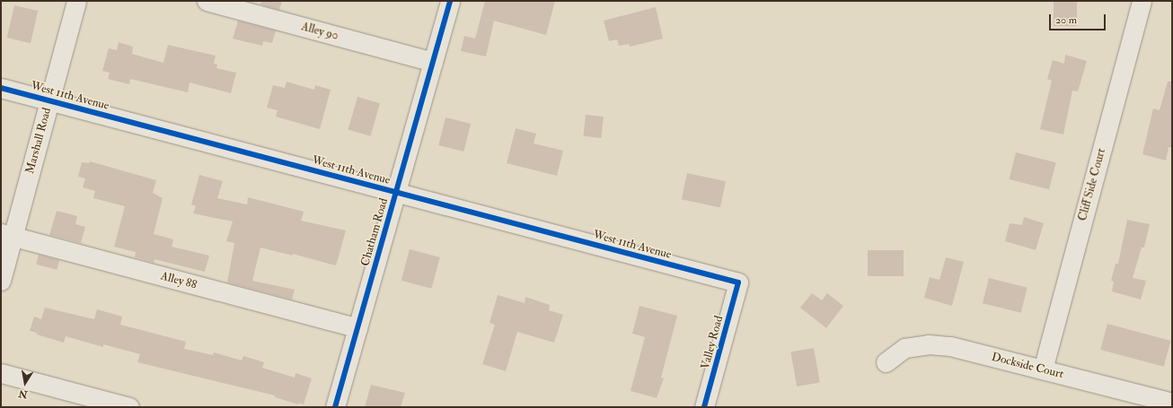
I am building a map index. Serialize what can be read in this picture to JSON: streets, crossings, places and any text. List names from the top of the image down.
{
  "streets": {
    "street": [
      "Alley 90",
      "West 11th Avenue",
      "Marshall Road",
      "Cliff Side Court",
      "Chatham Road",
      "Alley 88",
      "Valley Road",
      "Dockside Court"
    ]
  },
  "crossings": [
    ["Alley 90", "Chatham Road"],
    ["West 11th Avenue", "Marshall Road"],
    ["West 11th Avenue", "Chatham Road"],
    ["West 11th Avenue", "Valley Road"],
    ["Marshall Road", "Alley 88"],
    ["Cliff Side Court", "Dockside Court"],
    ["Chatham Road", "Alley 88"]
  ],
  "scale_bar": "20 m",
  "north": "bottom"
}
